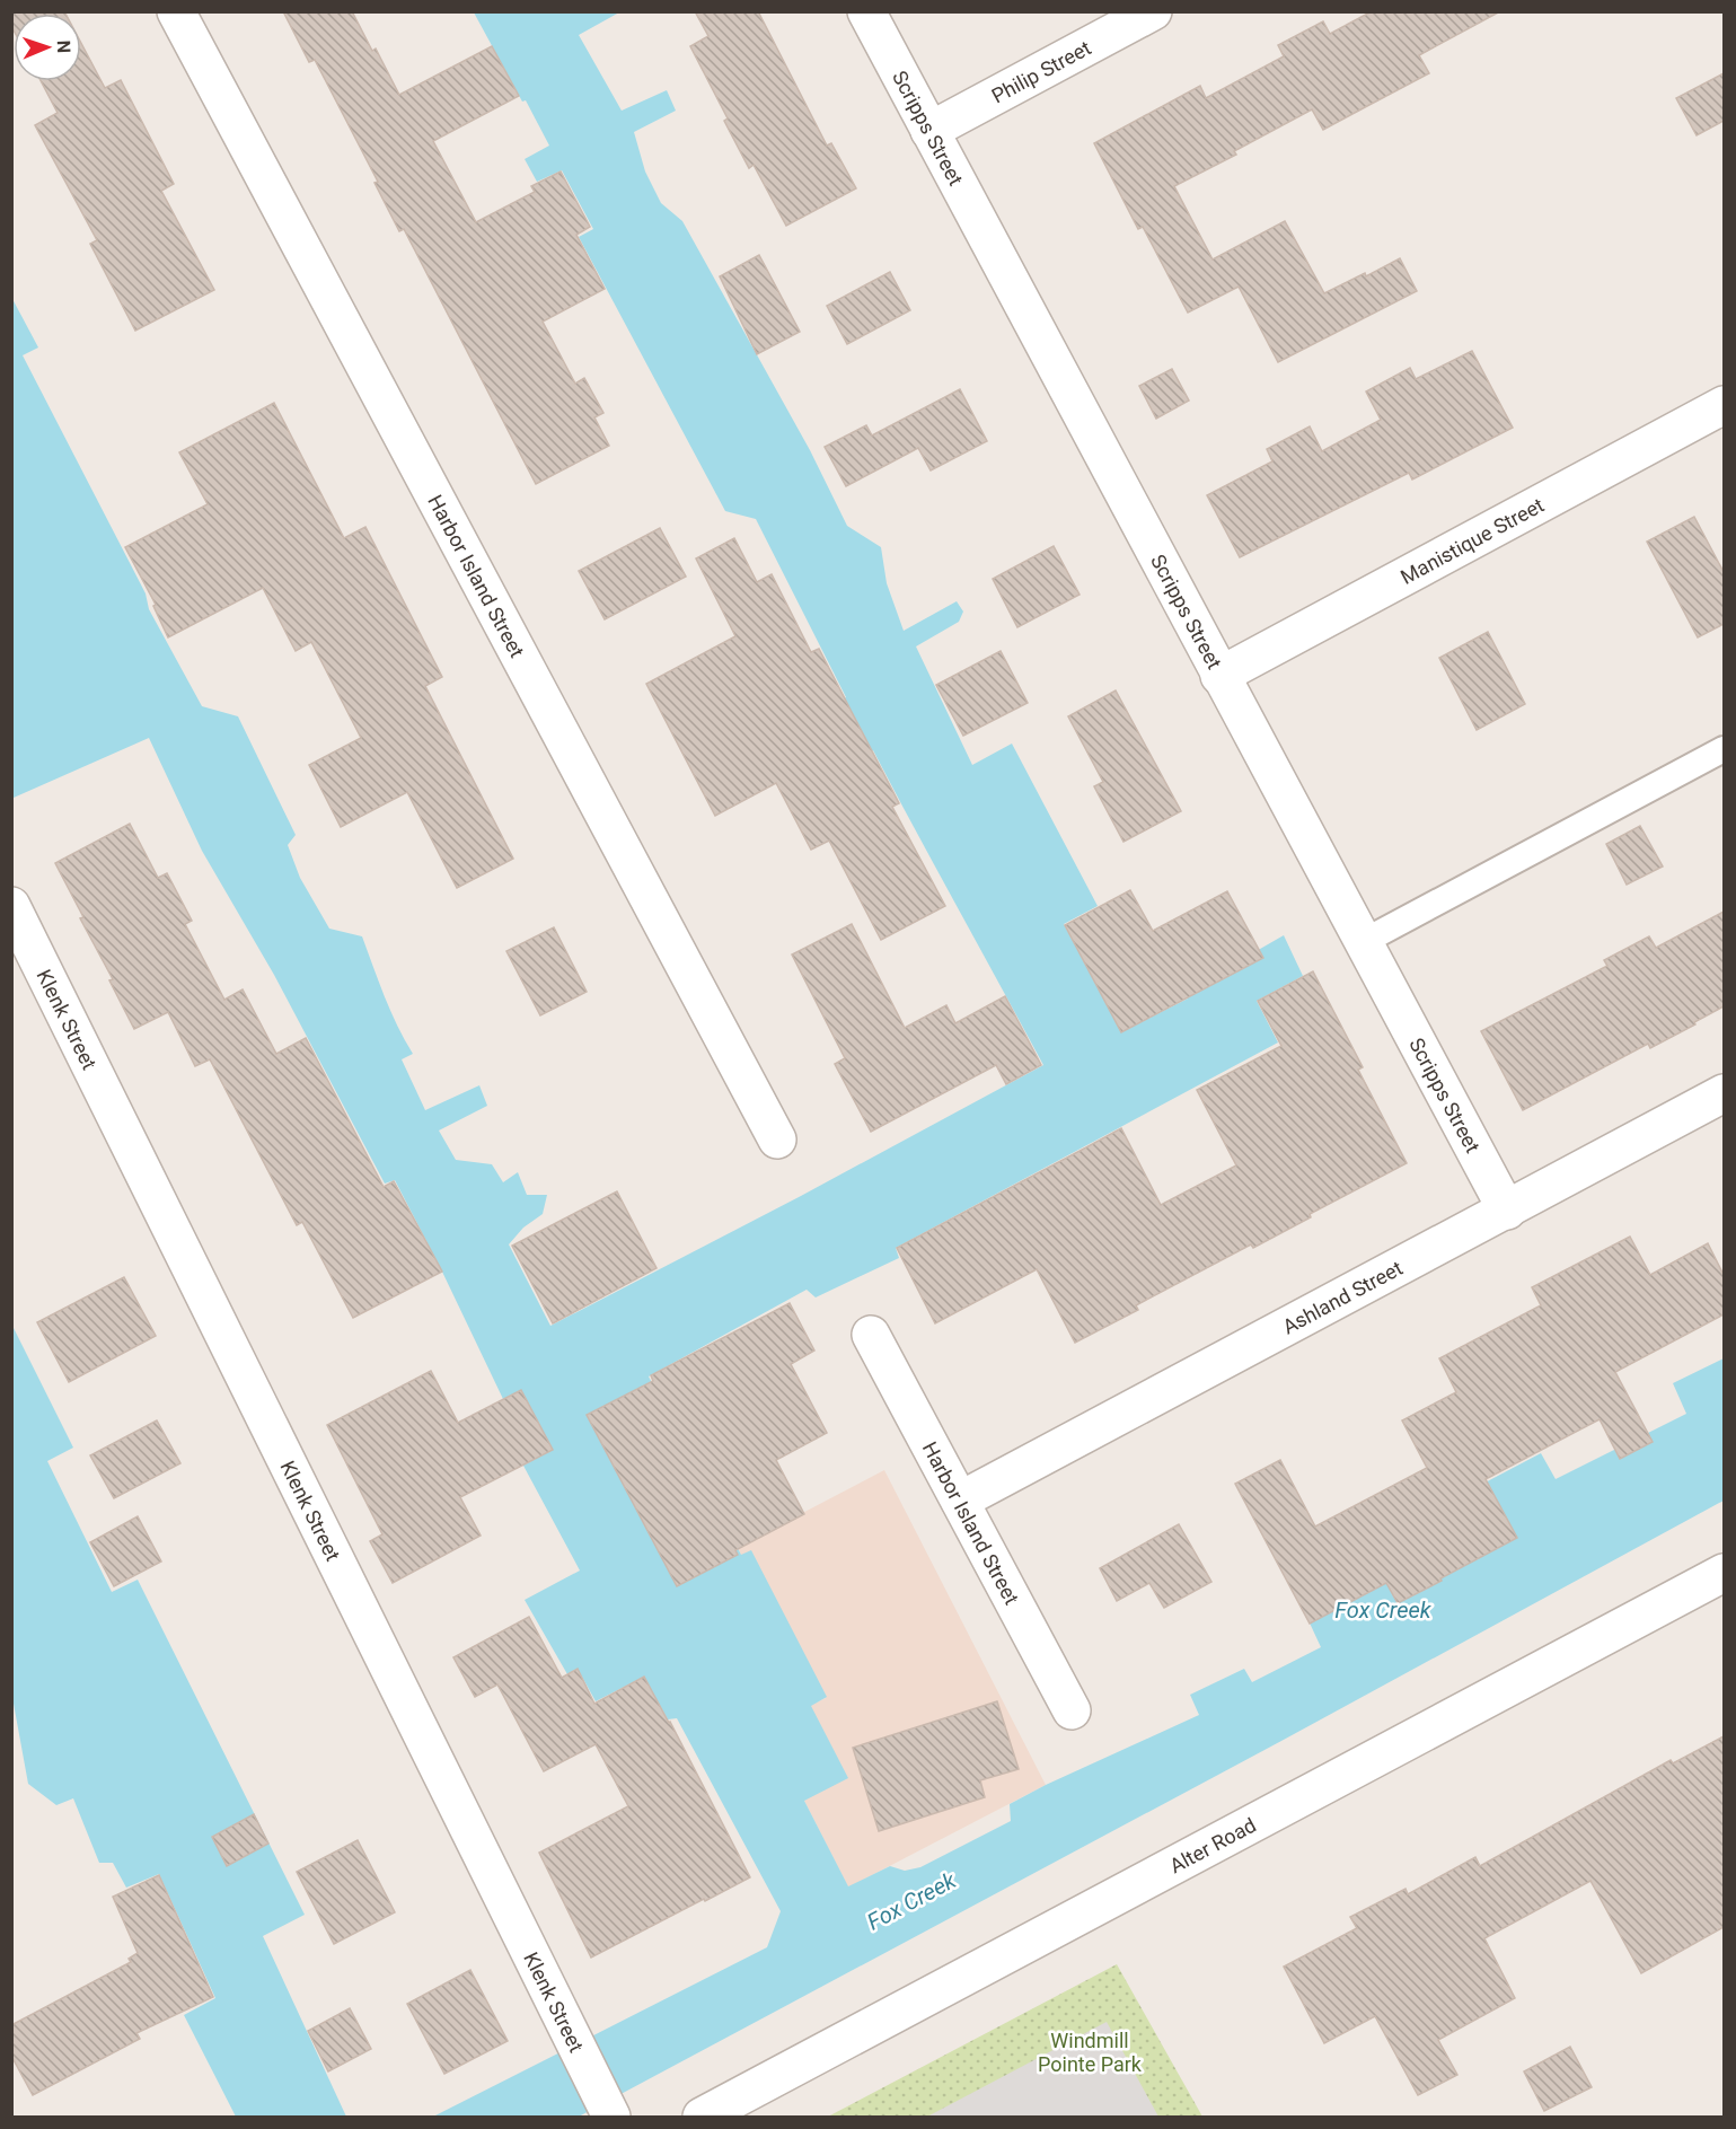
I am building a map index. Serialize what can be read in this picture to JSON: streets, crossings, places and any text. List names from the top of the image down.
{
  "streets": {
    "street": [
      "Philip Street",
      "Scripps Street",
      "Manistique Street",
      "Harbor Island Street",
      "Klenk Street",
      "Ashland Street",
      "Alter Road"
    ]
  },
  "crossings": [
    ["Philip Street", "Scripps Street"],
    ["Scripps Street", "Manistique Street"],
    ["Scripps Street", "Ashland Street"],
    ["Harbor Island Street", "Ashland Street"]
  ],
  "water": ["Fox Creek"],
  "parks": ["Windmill Pointe Park"],
  "north": "right"
}
